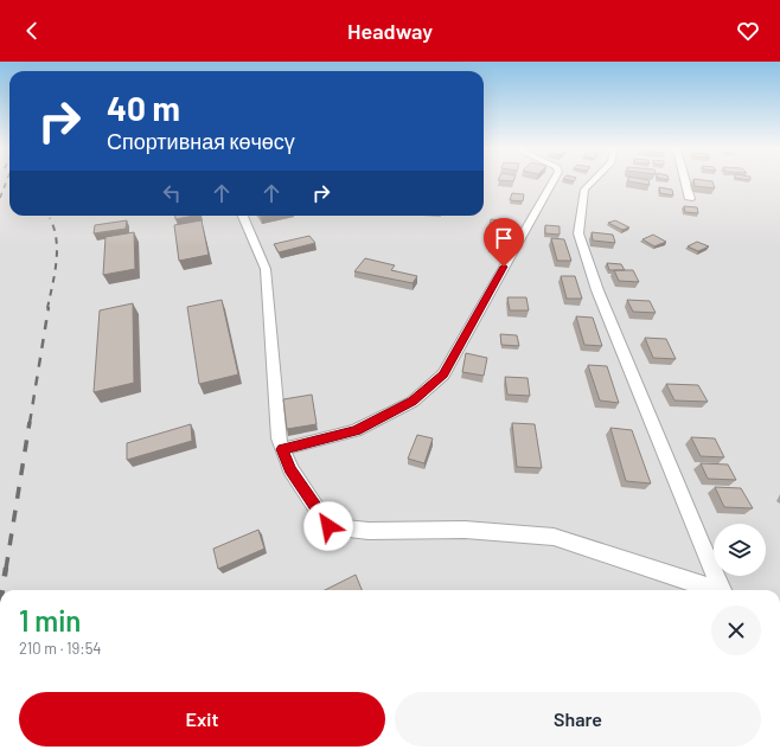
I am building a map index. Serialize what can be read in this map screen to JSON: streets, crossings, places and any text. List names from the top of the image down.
{
  "page": {
    "header": "Headway",
    "turn": ["40 m", "Спортивная көчөсү"],
    "heading": ["1 min", "210 m · 19:54"],
    "buttons": ["Exit", "Share"]
  }
}
